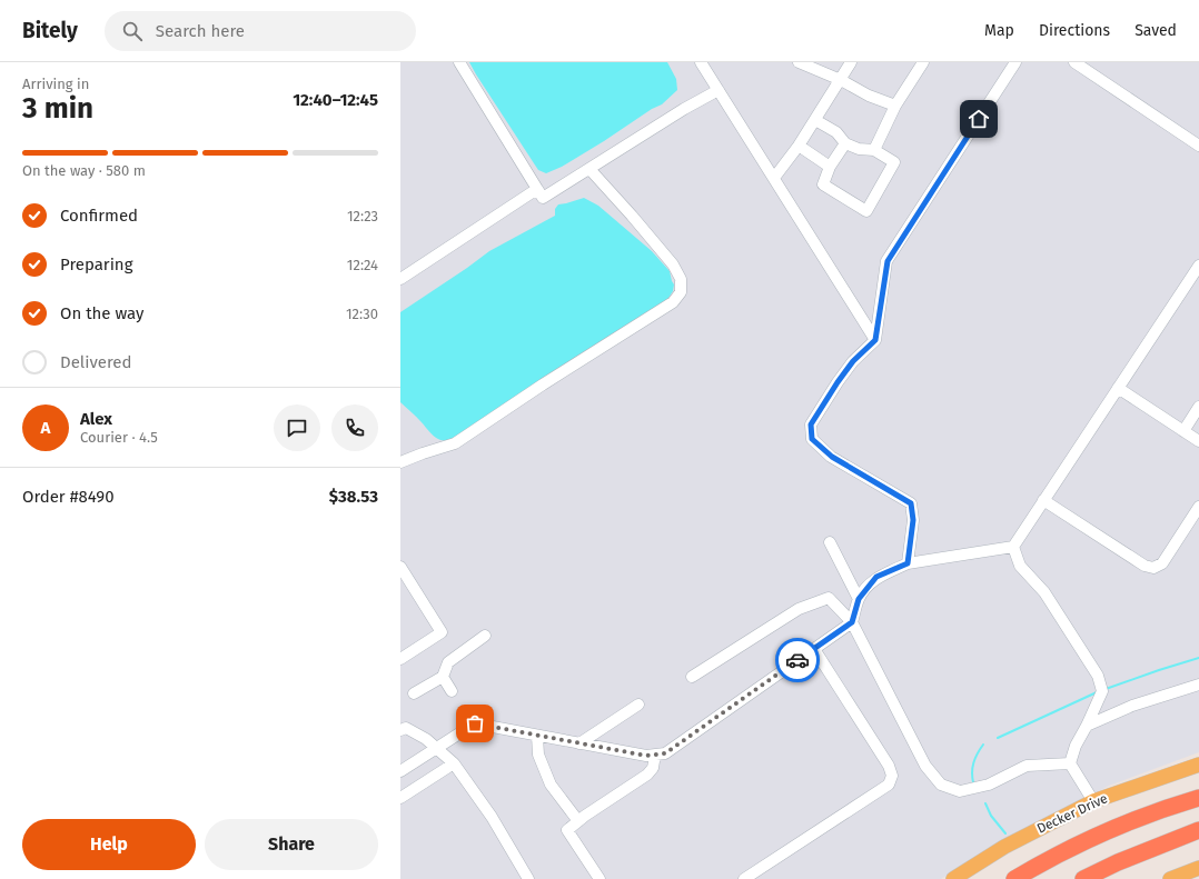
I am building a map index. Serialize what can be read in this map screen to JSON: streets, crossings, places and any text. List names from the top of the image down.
{
  "streets": {
    "main road": ["Decker Drive"]
  },
  "page": {
    "header": "Bitely",
    "search": "Search here",
    "nav": ["Map", "Directions", "Saved"],
    "heading": ["3 min", "Arriving in", "12:40–12:45"],
    "panel": [
      "Alex",
      "Courier · 4.5",
      "Order #8490",
      "$38.53"
    ],
    "bar": "On the way · 580 m",
    "list": [
      ["Confirmed", "12:23"],
      ["Preparing", "12:24"],
      ["On the way", "12:30"],
      "Delivered"
    ],
    "round": "A",
    "buttons": ["Help", "Share"]
  }
}
